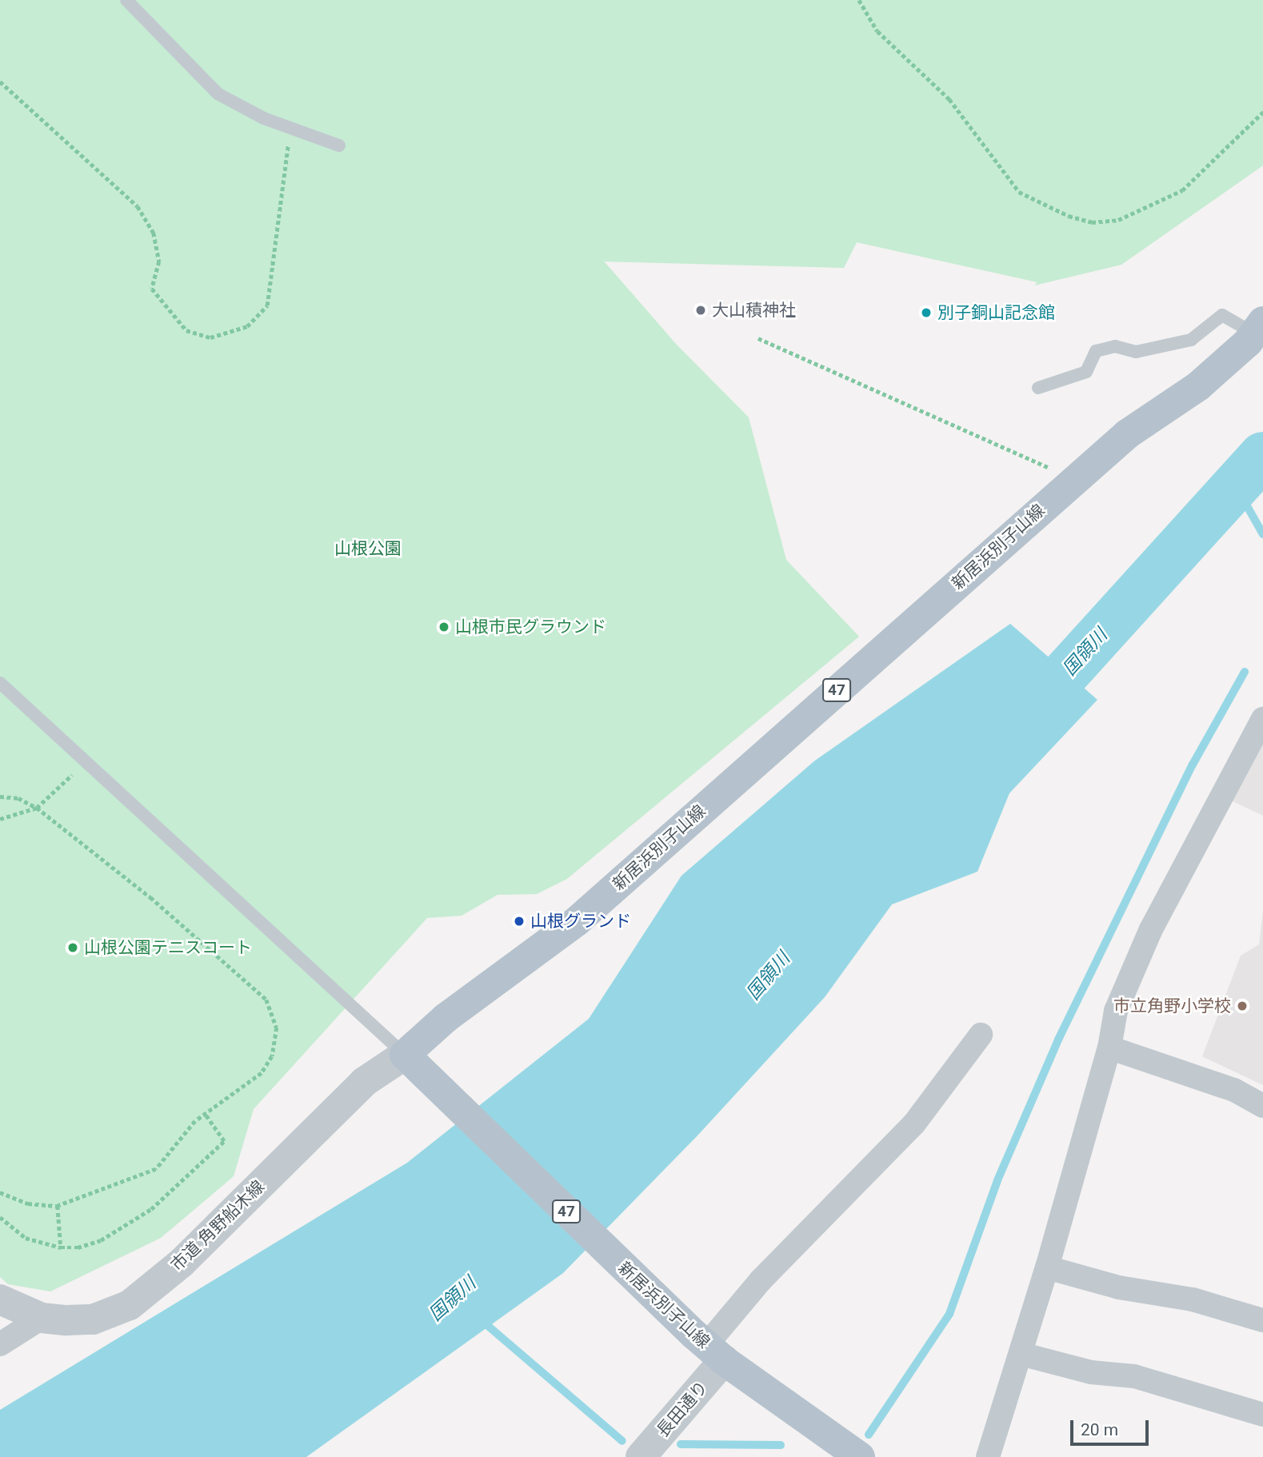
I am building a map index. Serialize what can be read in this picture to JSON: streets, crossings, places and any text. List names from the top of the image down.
{
  "streets": {
    "main road": ["新居浜別子山線", "47"],
    "street": ["市道 角野船木線", "長田通り"]
  },
  "crossings": [
    ["新居浜別子山線", "市道 角野船木線"],
    ["新居浜別子山線", "長田通り"]
  ],
  "water": ["国領川"],
  "parks": ["山根公園"],
  "places": [
    "大山積神社",
    "別子銅山記念館",
    "山根市民グラウンド",
    "山根グランド",
    "山根公園テニスコート",
    "市立角野小学校"
  ],
  "scale_bar": "20 m"
}
